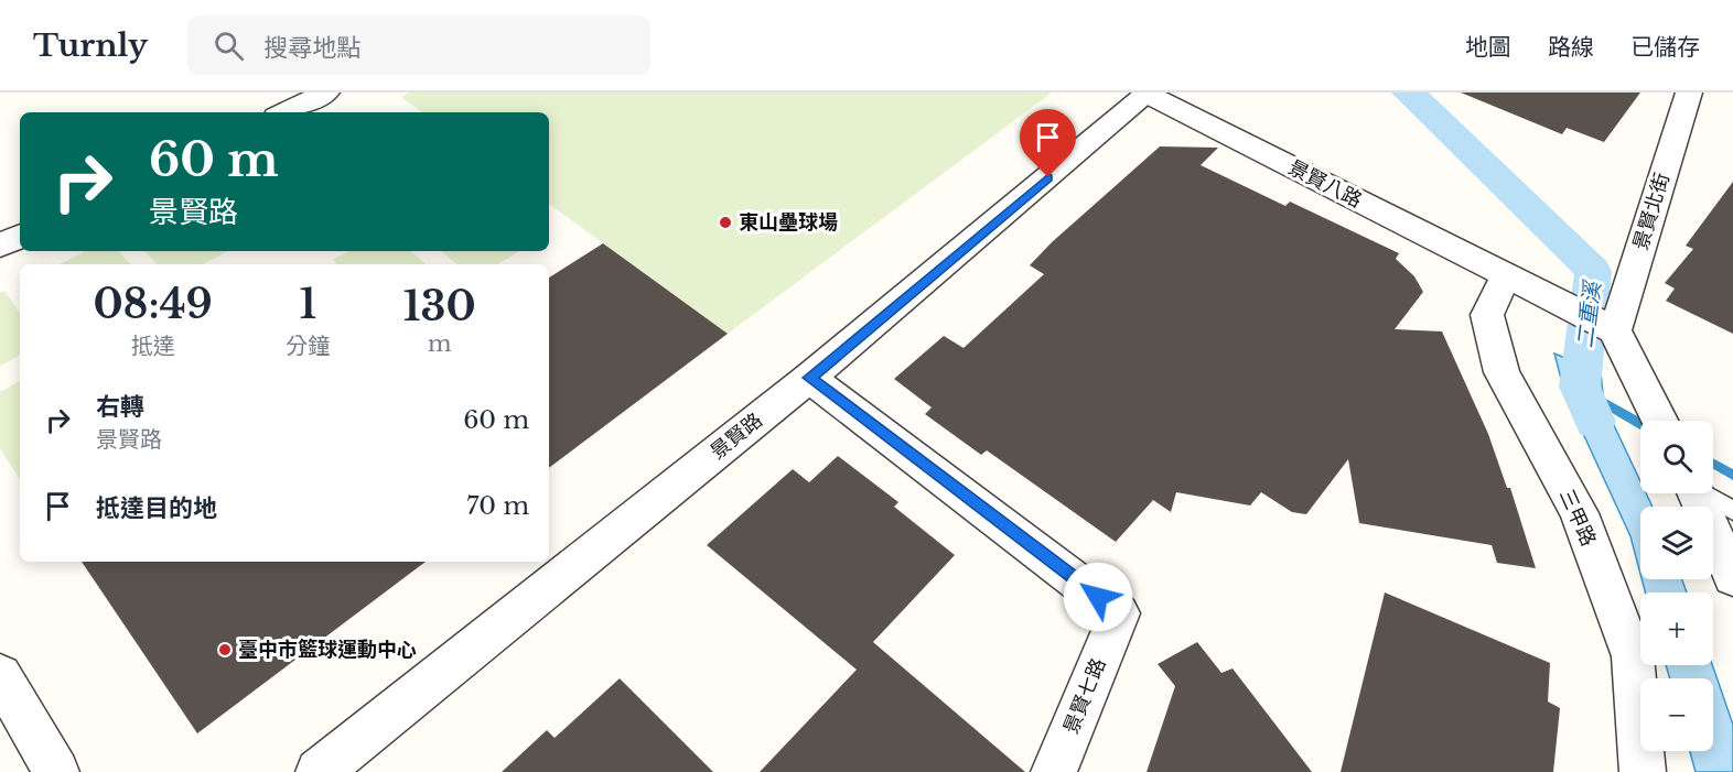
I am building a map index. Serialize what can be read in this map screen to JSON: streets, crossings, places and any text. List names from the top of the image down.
{
  "streets": {
    "street": [
      "景賢八路",
      "景賢北街",
      "景賢路",
      "三甲路",
      "景賢七路"
    ]
  },
  "crossings": [
    ["景賢八路", "景賢北街"],
    ["景賢八路", "景賢路"],
    ["景賢八路", "三甲路"],
    ["景賢路", "景賢七路"]
  ],
  "water": ["二重溪"],
  "places": ["東山壘球場", "臺中市籃球運動中心"],
  "page": {
    "header": "Turnly",
    "search": "搜尋地點",
    "nav": ["地圖", "路線", "已儲存"],
    "turn": ["60 m", "景賢路"],
    "eta": [
      "08:49",
      "抵達",
      "1",
      "分鐘",
      "130",
      "m"
    ],
    "list": [
      {
        "name": "右轉",
        "note": "景賢路",
        "value": "60 m"
      },
      {
        "name": "抵達目的地",
        "value": "70 m"
      }
    ],
    "map_buttons": ["+", "−"]
  }
}
